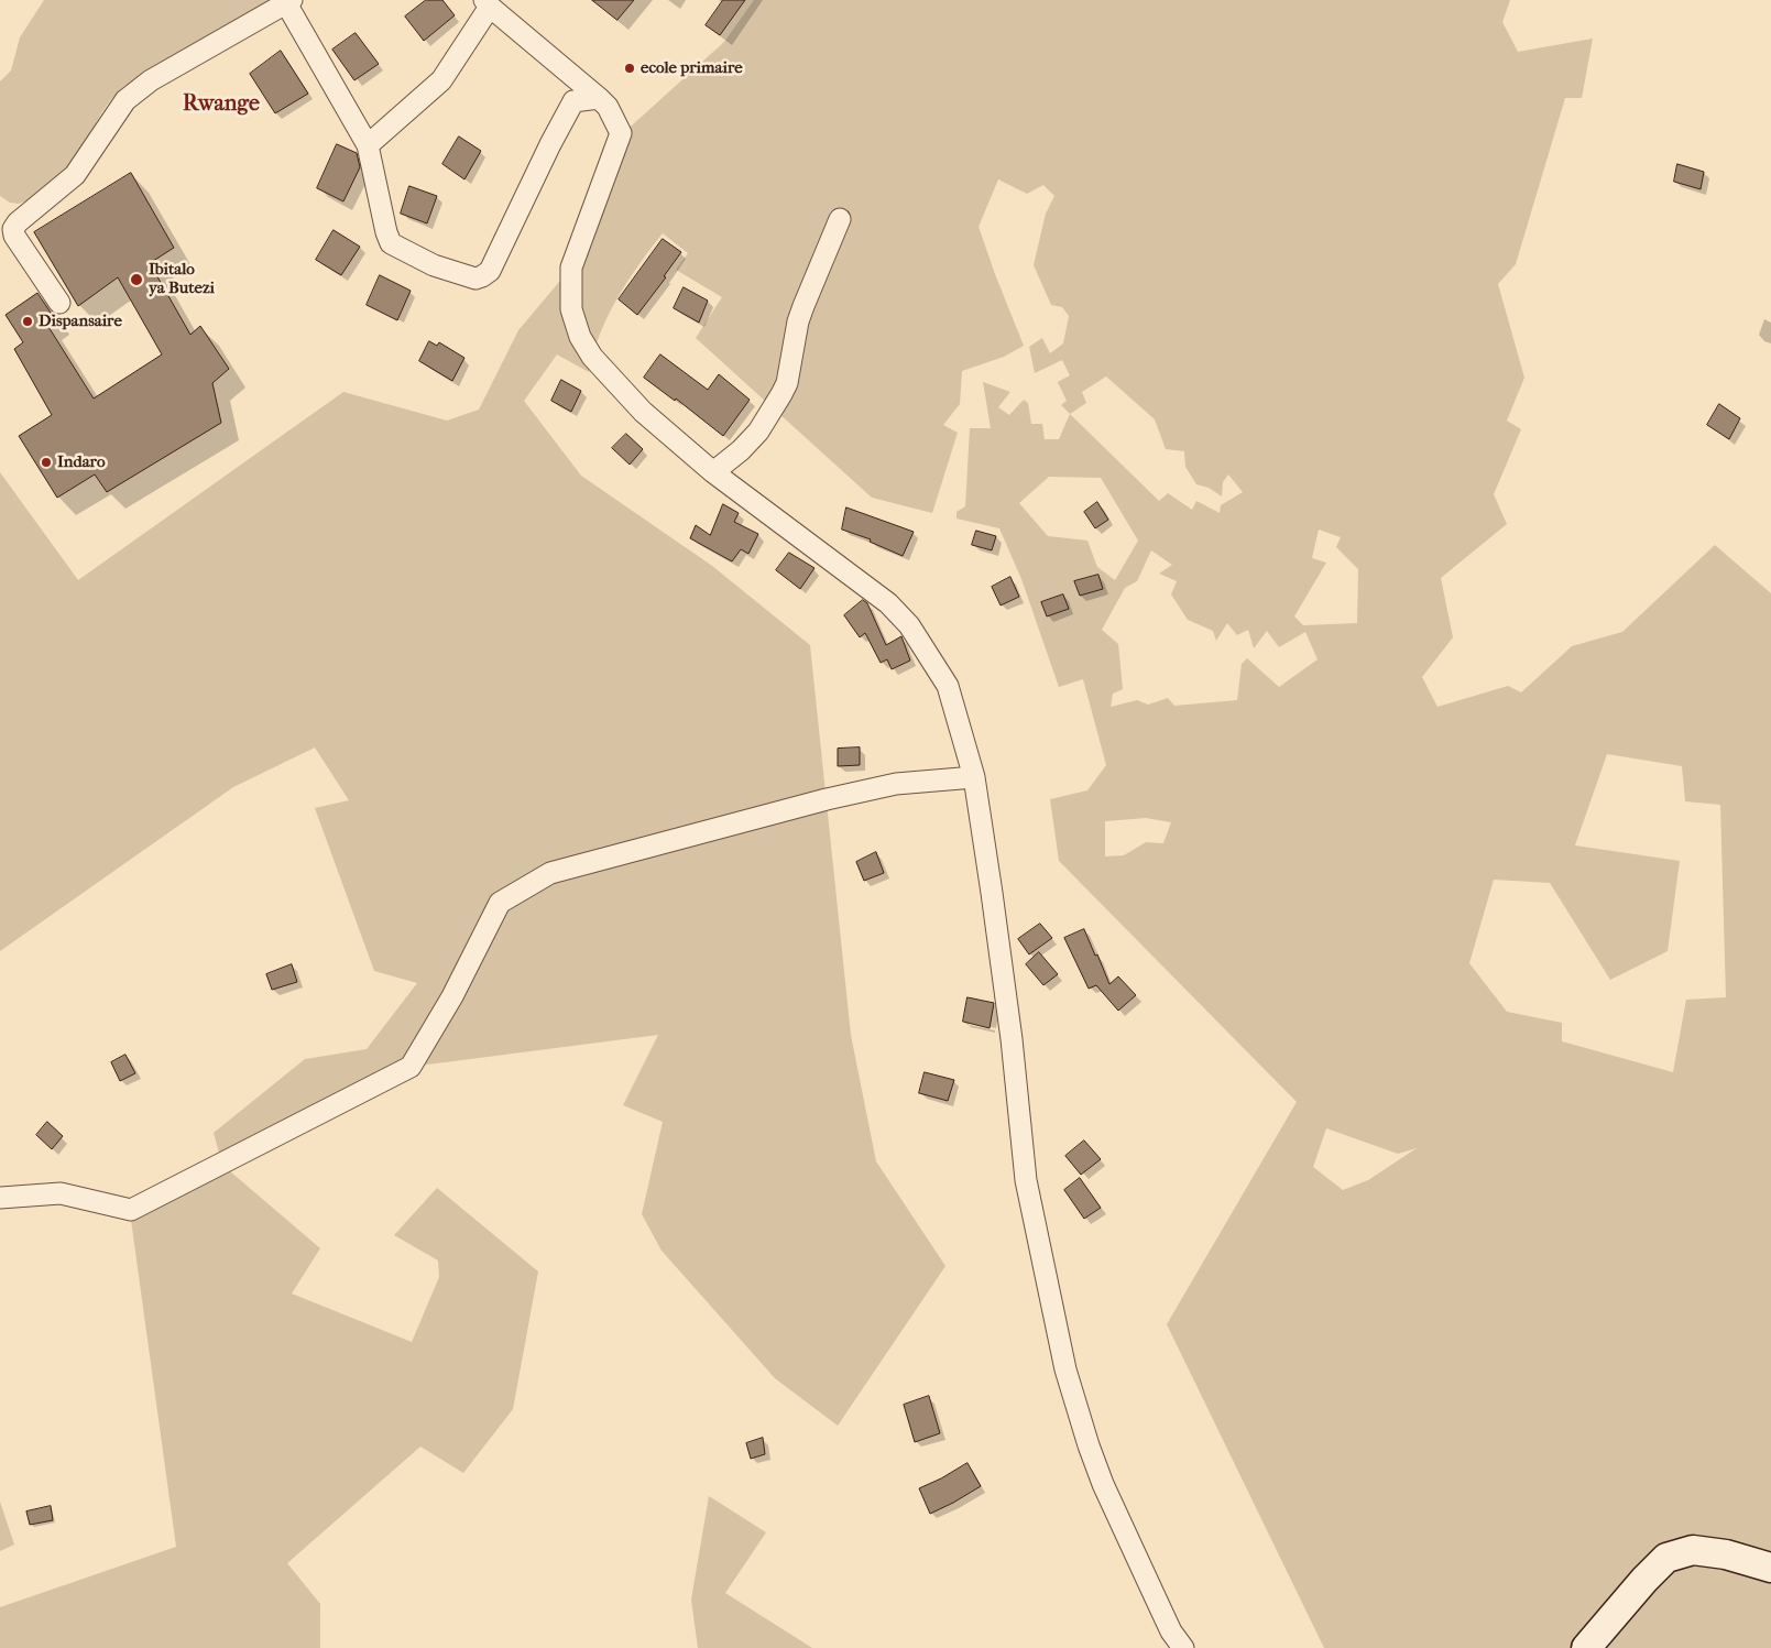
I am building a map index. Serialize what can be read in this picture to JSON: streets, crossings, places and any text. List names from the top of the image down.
{
  "districts": ["Rwange"],
  "places": [
    "ecole primaire",
    "Ibitalo ya Butezi",
    "Dispansaire",
    "Indaro"
  ]
}
